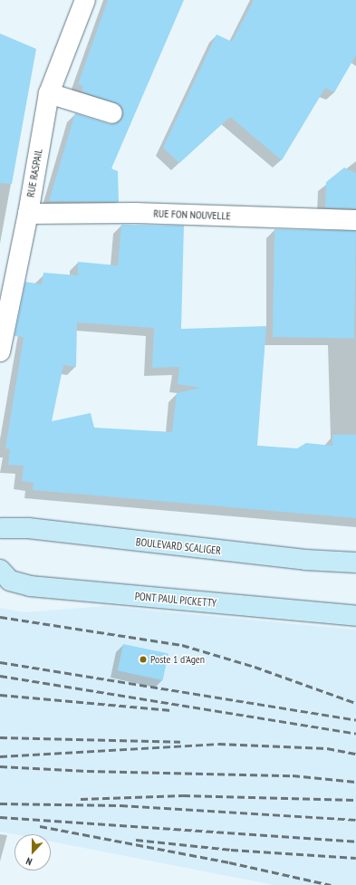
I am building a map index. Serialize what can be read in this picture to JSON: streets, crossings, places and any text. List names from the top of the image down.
{
  "streets": {
    "street": [
      "RUE RASPAIL",
      "RUE FON NOUVELLE",
      "BOULEVARD SCALIGER",
      "PONT PAUL PICKETTY"
    ]
  },
  "crossings": [
    ["RUE RASPAIL", "RUE FON NOUVELLE"]
  ],
  "places": ["Poste 1 d'Agen"],
  "north": "bottom"
}
